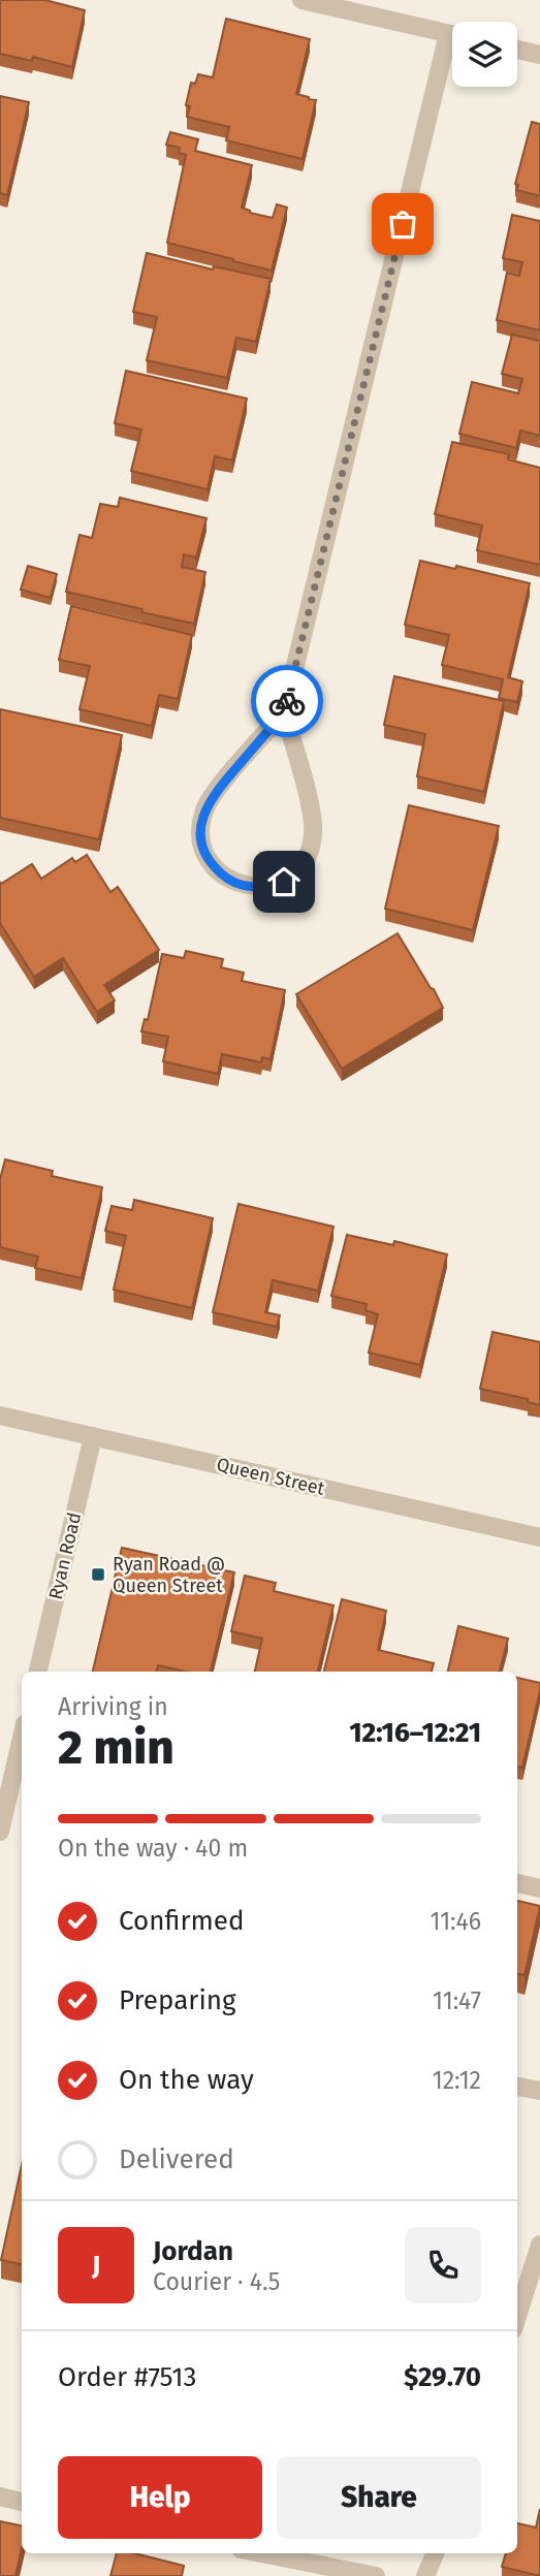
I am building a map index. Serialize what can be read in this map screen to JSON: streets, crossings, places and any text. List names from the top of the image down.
{
  "streets": {
    "street": ["Queen Street", "Ryan Road"]
  },
  "crossings": [
    ["Queen Street", "Ryan Road"]
  ],
  "places": {
    "transit": ["Ryan Road @ Queen Street"]
  },
  "page": {
    "heading": ["2 min", "Arriving in", "12:16–12:21"],
    "panel": [
      "Jordan",
      "Courier · 4.5",
      "Order #7513",
      "$29.70"
    ],
    "bar": "On the way · 40 m",
    "list": [
      ["Confirmed", "11:46"],
      ["Preparing", "11:47"],
      ["On the way", "12:12"],
      "Delivered"
    ],
    "round": "J",
    "buttons": ["Help", "Share"]
  }
}
